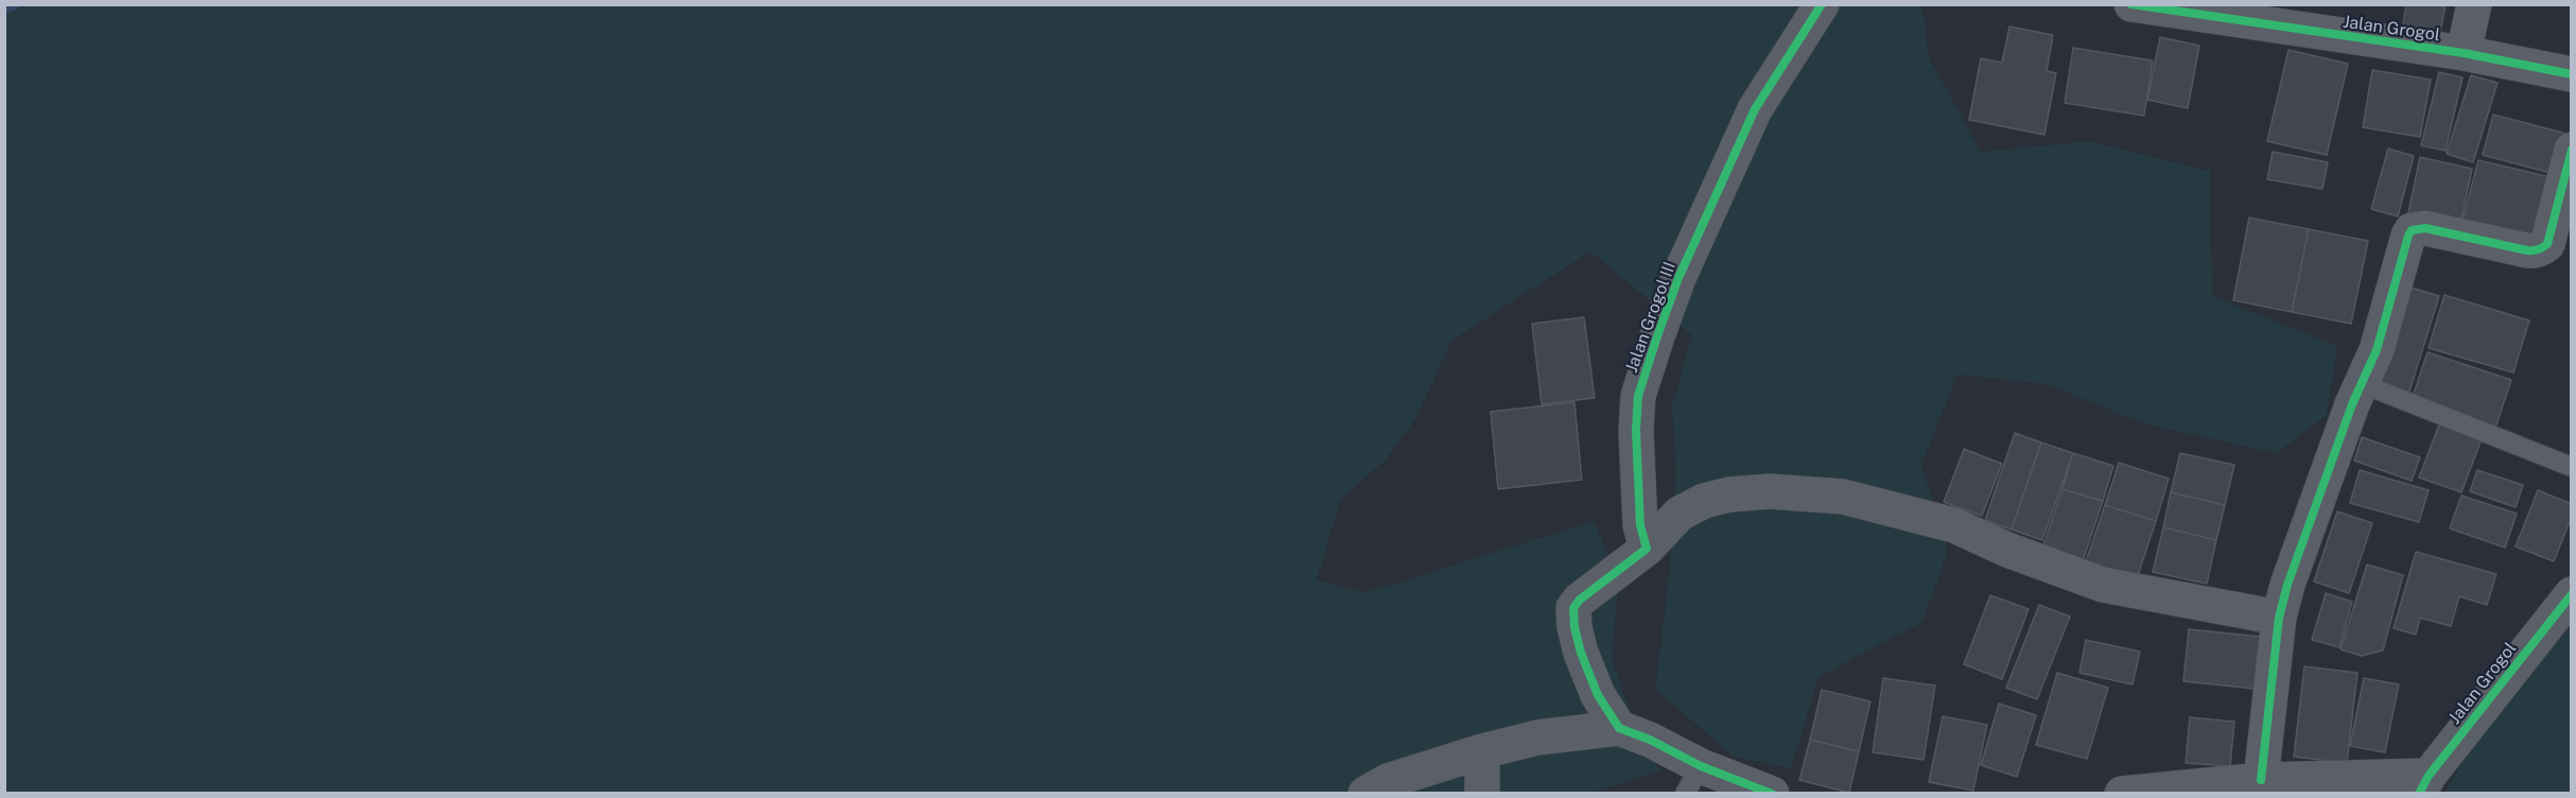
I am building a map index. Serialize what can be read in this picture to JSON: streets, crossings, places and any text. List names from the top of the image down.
{
  "streets": {
    "street": ["Jalan Grogol", "Jalan Grogol III"]
  }
}
